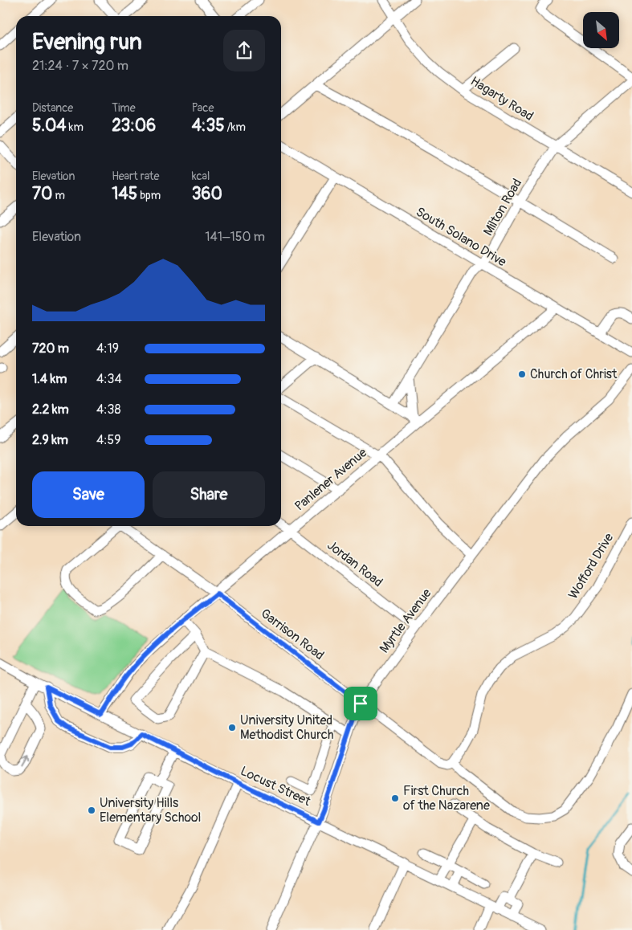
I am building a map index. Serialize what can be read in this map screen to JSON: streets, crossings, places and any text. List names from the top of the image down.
{
  "streets": {
    "street": [
      "Hagarty Road",
      "Milton Road",
      "South Solano Drive",
      "Panlener Avenue",
      "Jordan Road",
      "Wofford Drive",
      "Myrtle Avenue",
      "Garrison Road",
      "Locust Street"
    ]
  },
  "crossings": [
    ["Hagarty Road", "Milton Road"],
    ["Milton Road", "South Solano Drive"],
    ["South Solano Drive", "Panlener Avenue"],
    ["Panlener Avenue", "Jordan Road"],
    ["Panlener Avenue", "Garrison Road"],
    ["Panlener Avenue", "Locust Street"],
    ["Jordan Road", "Myrtle Avenue"],
    ["Wofford Drive", "Garrison Road"],
    ["Myrtle Avenue", "Garrison Road"],
    ["Myrtle Avenue", "Locust Street"]
  ],
  "places": [
    "Church of Christ",
    "University United Methodist Church",
    "First Church of the Nazarene",
    "University Hills Elementary School"
  ],
  "north": "bottom right",
  "page": {
    "heading": ["Evening run", "21:24 · 7 × 720 m"],
    "stats": [
      ["Distance", "5.04 km"],
      ["Time", "23:06"],
      ["Pace", "4:35 /km"],
      ["Elevation", "70 m"],
      ["Heart rate", "145 bpm"],
      ["kcal", "360"]
    ],
    "chart": ["Elevation", "141–150 m"],
    "list": [
      {
        "name": "720 m",
        "note": "4:19"
      },
      {
        "name": "1.4 km",
        "note": "4:34"
      },
      {
        "name": "2.2 km",
        "note": "4:38"
      },
      {
        "name": "2.9 km",
        "note": "4:59"
      }
    ],
    "buttons": ["Save", "Share"]
  }
}
